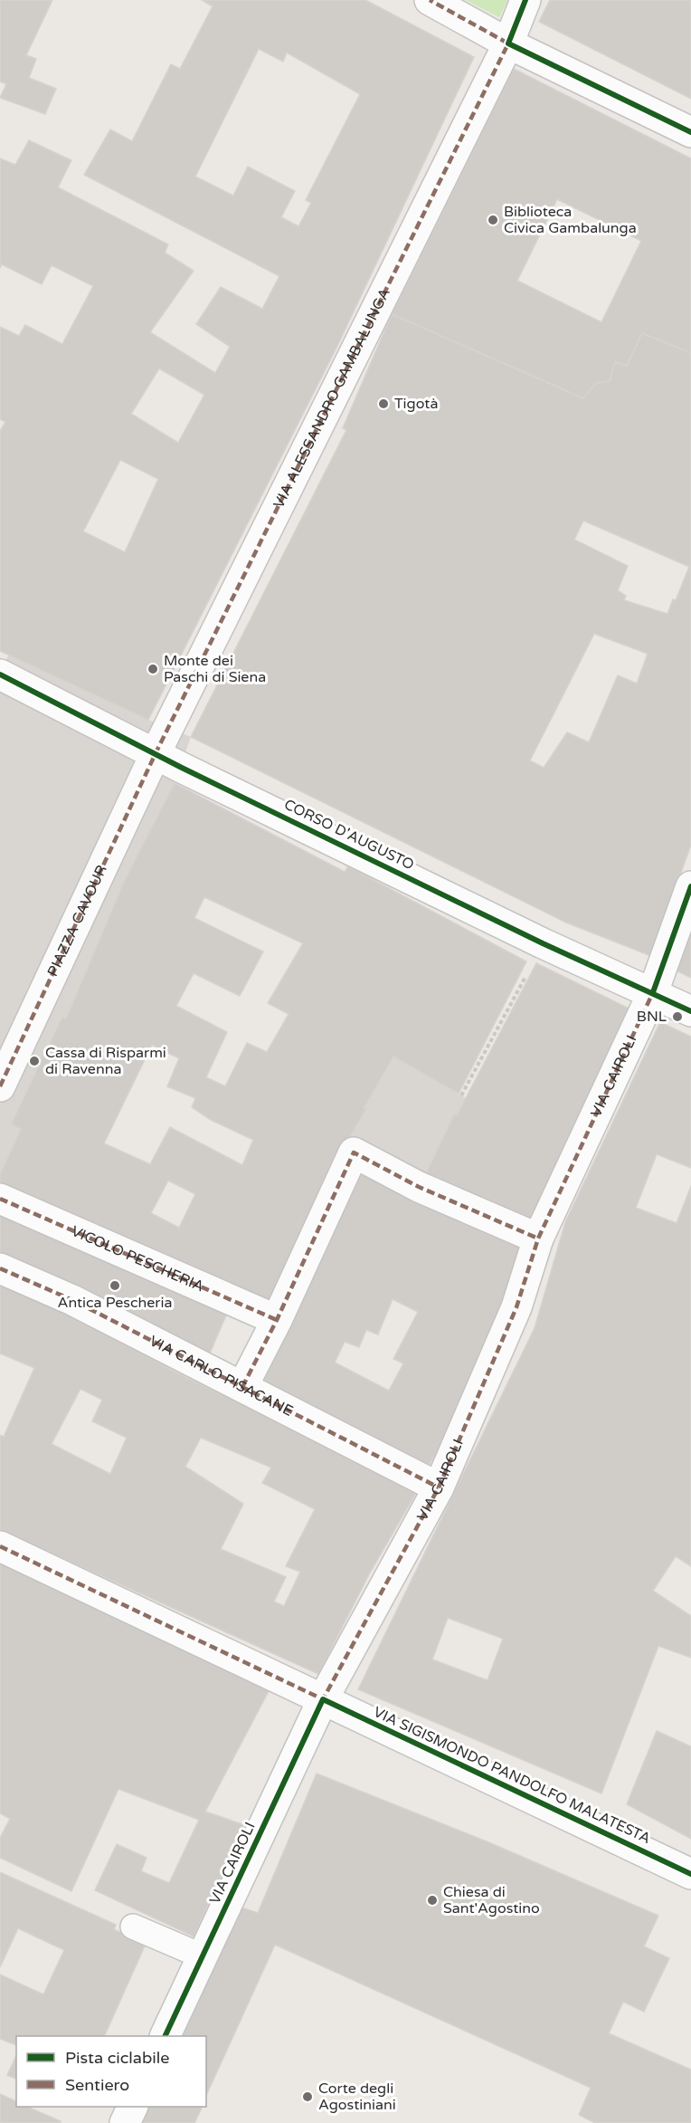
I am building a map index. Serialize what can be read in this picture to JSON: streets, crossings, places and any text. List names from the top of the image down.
{
  "streets": {
    "street": [
      "VIA ALESSANDRO GAMBALUNGA",
      "CORSO D'AUGUSTO",
      "PIAZZA CAVOUR",
      "VIA CAIROLI",
      "VICOLO PESCHERIA",
      "VIA CARLO PISACANE",
      "VIA SIGISMONDO PANDOLFO MALATESTA"
    ]
  },
  "crossings": [
    ["VIA ALESSANDRO GAMBALUNGA", "CORSO D'AUGUSTO"],
    ["VIA ALESSANDRO GAMBALUNGA", "PIAZZA CAVOUR"],
    ["CORSO D'AUGUSTO", "PIAZZA CAVOUR"],
    ["CORSO D'AUGUSTO", "VIA CAIROLI"],
    ["VIA CAIROLI", "VIA CARLO PISACANE"],
    ["VIA CAIROLI", "VIA SIGISMONDO PANDOLFO MALATESTA"]
  ],
  "places": [
    "Biblioteca Civica Gambalunga",
    "Tigotà",
    "Monte dei Paschi di Siena",
    "BNL",
    "Cassa di Risparmi di Ravenna",
    "Antica Pescheria",
    "Chiesa di Sant'Agostino",
    "Corte degli Agostiniani"
  ],
  "legend": ["Pista ciclabile", "Sentiero"]
}
